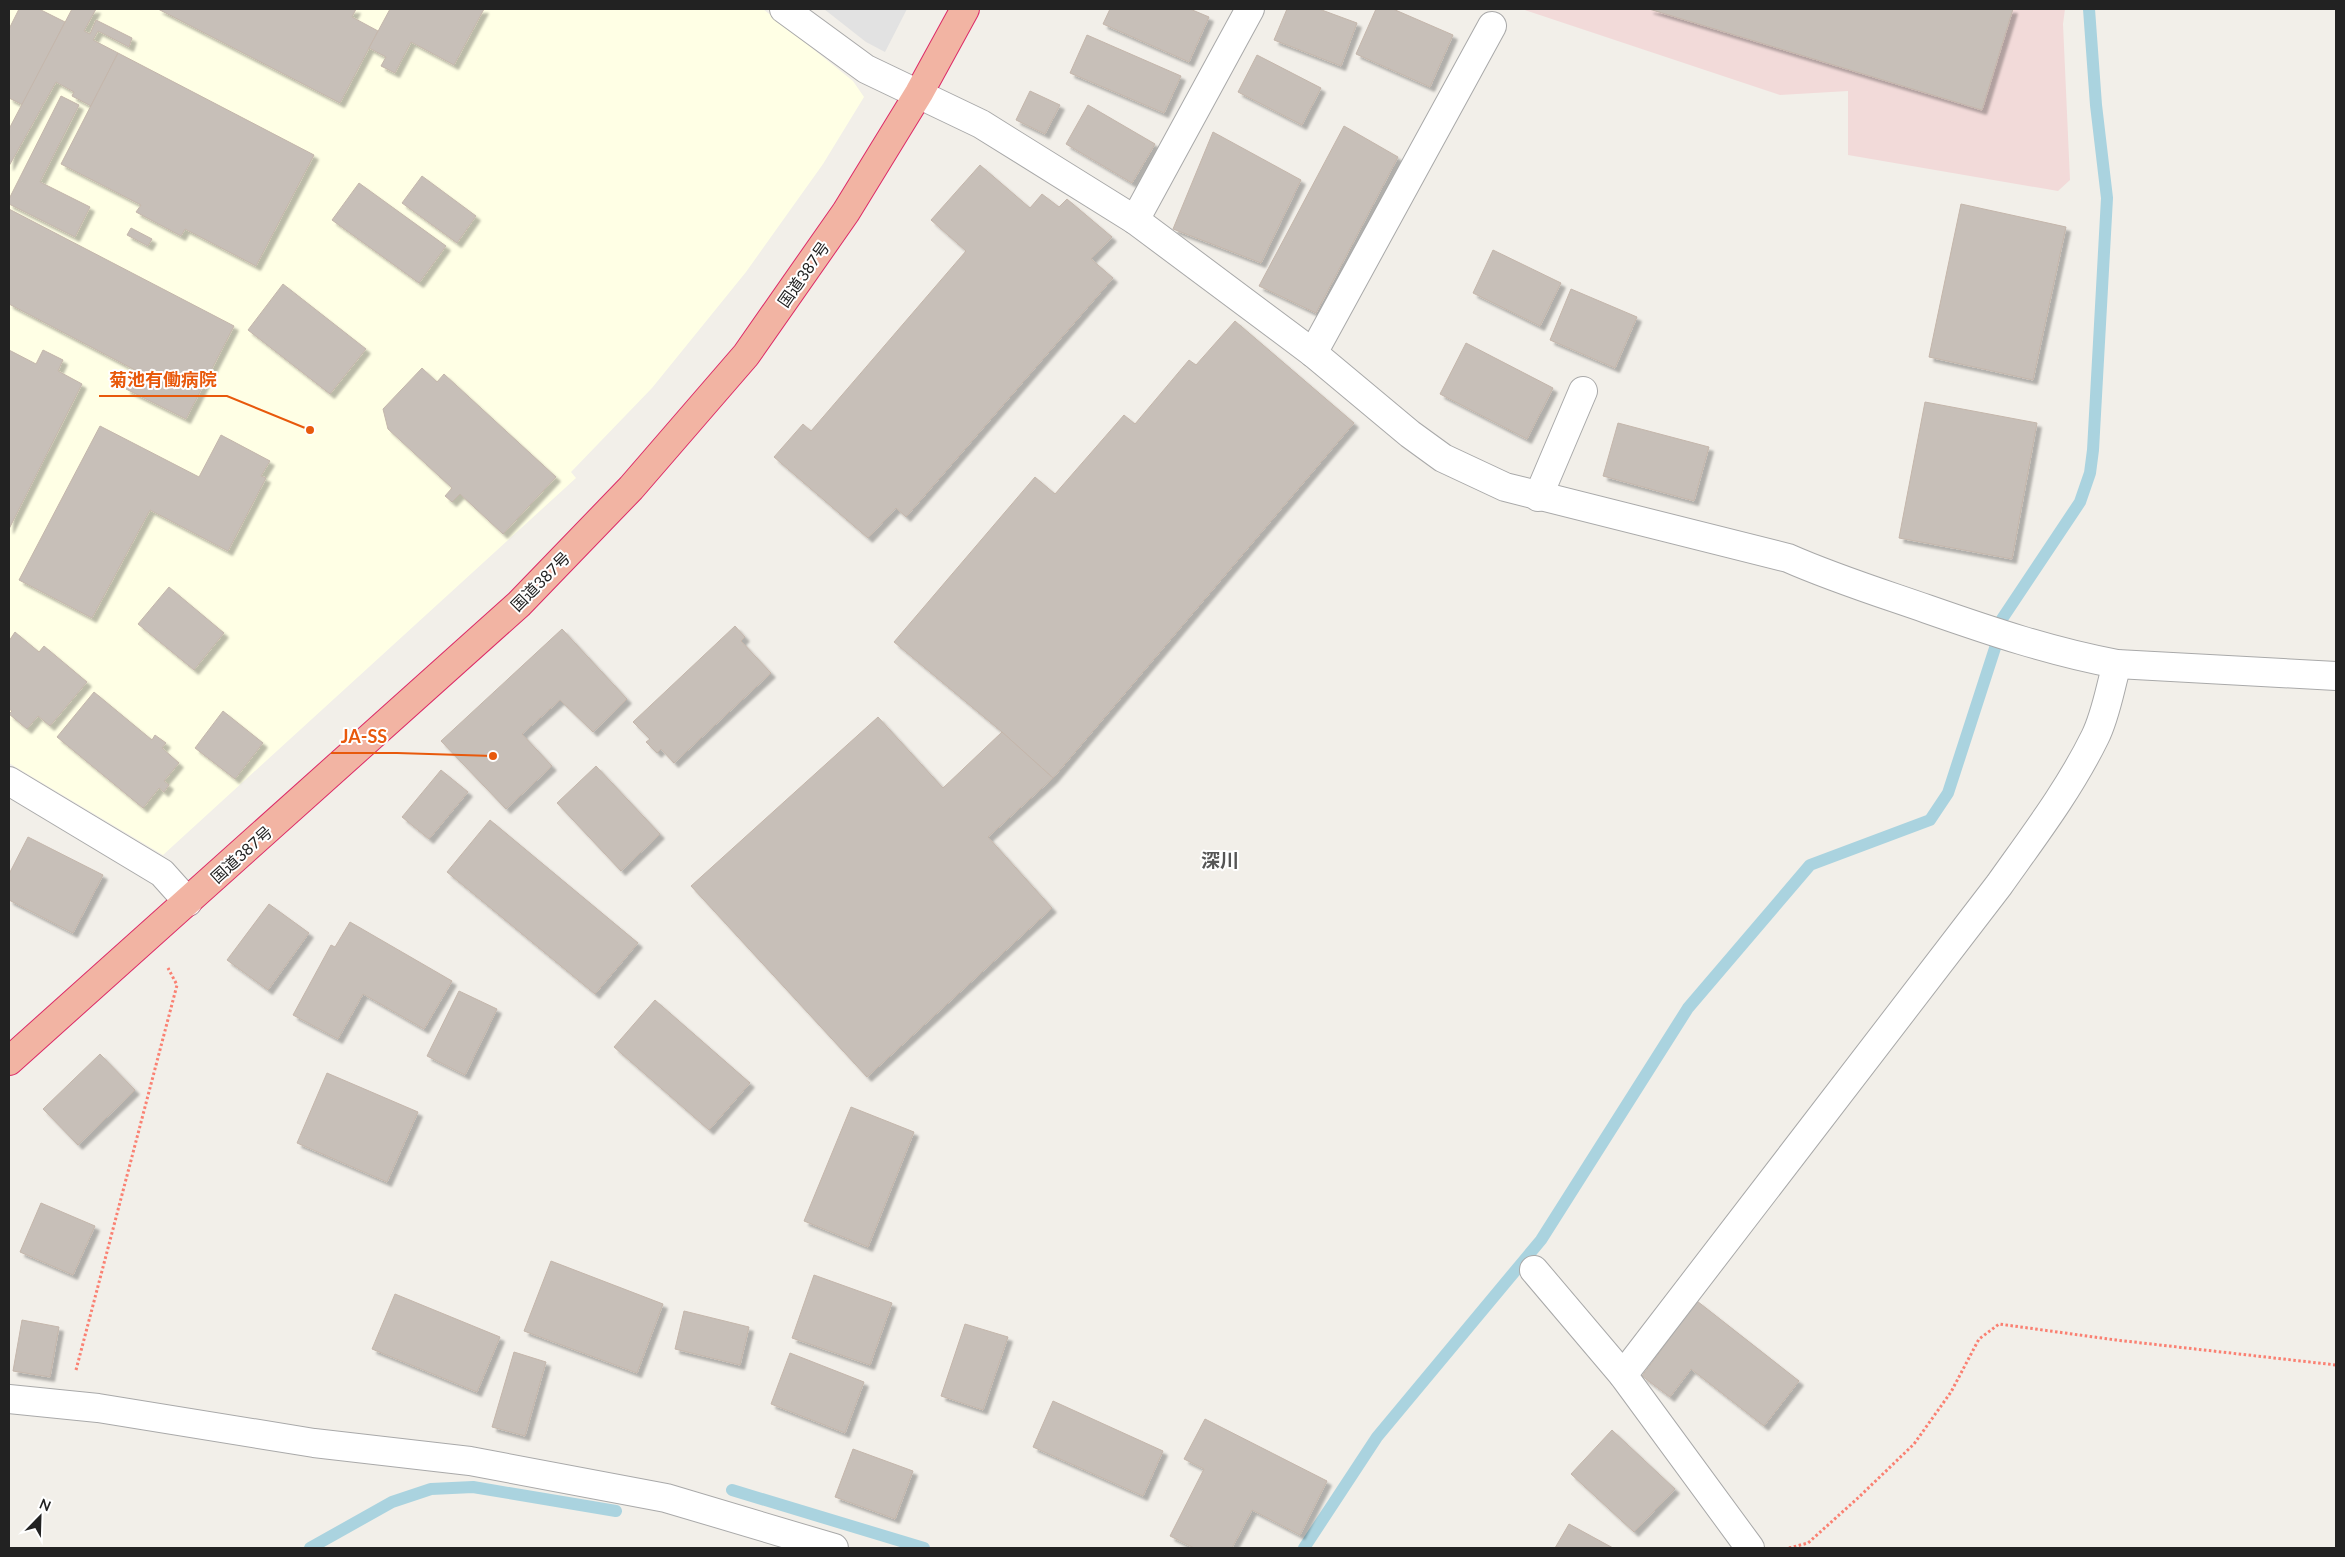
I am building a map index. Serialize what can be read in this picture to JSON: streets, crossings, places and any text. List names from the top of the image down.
{
  "streets": {
    "highway": ["国道387号"]
  },
  "districts": ["深川"],
  "places": ["菊池有働病院", "JA-SS"],
  "north": "top right"
}
